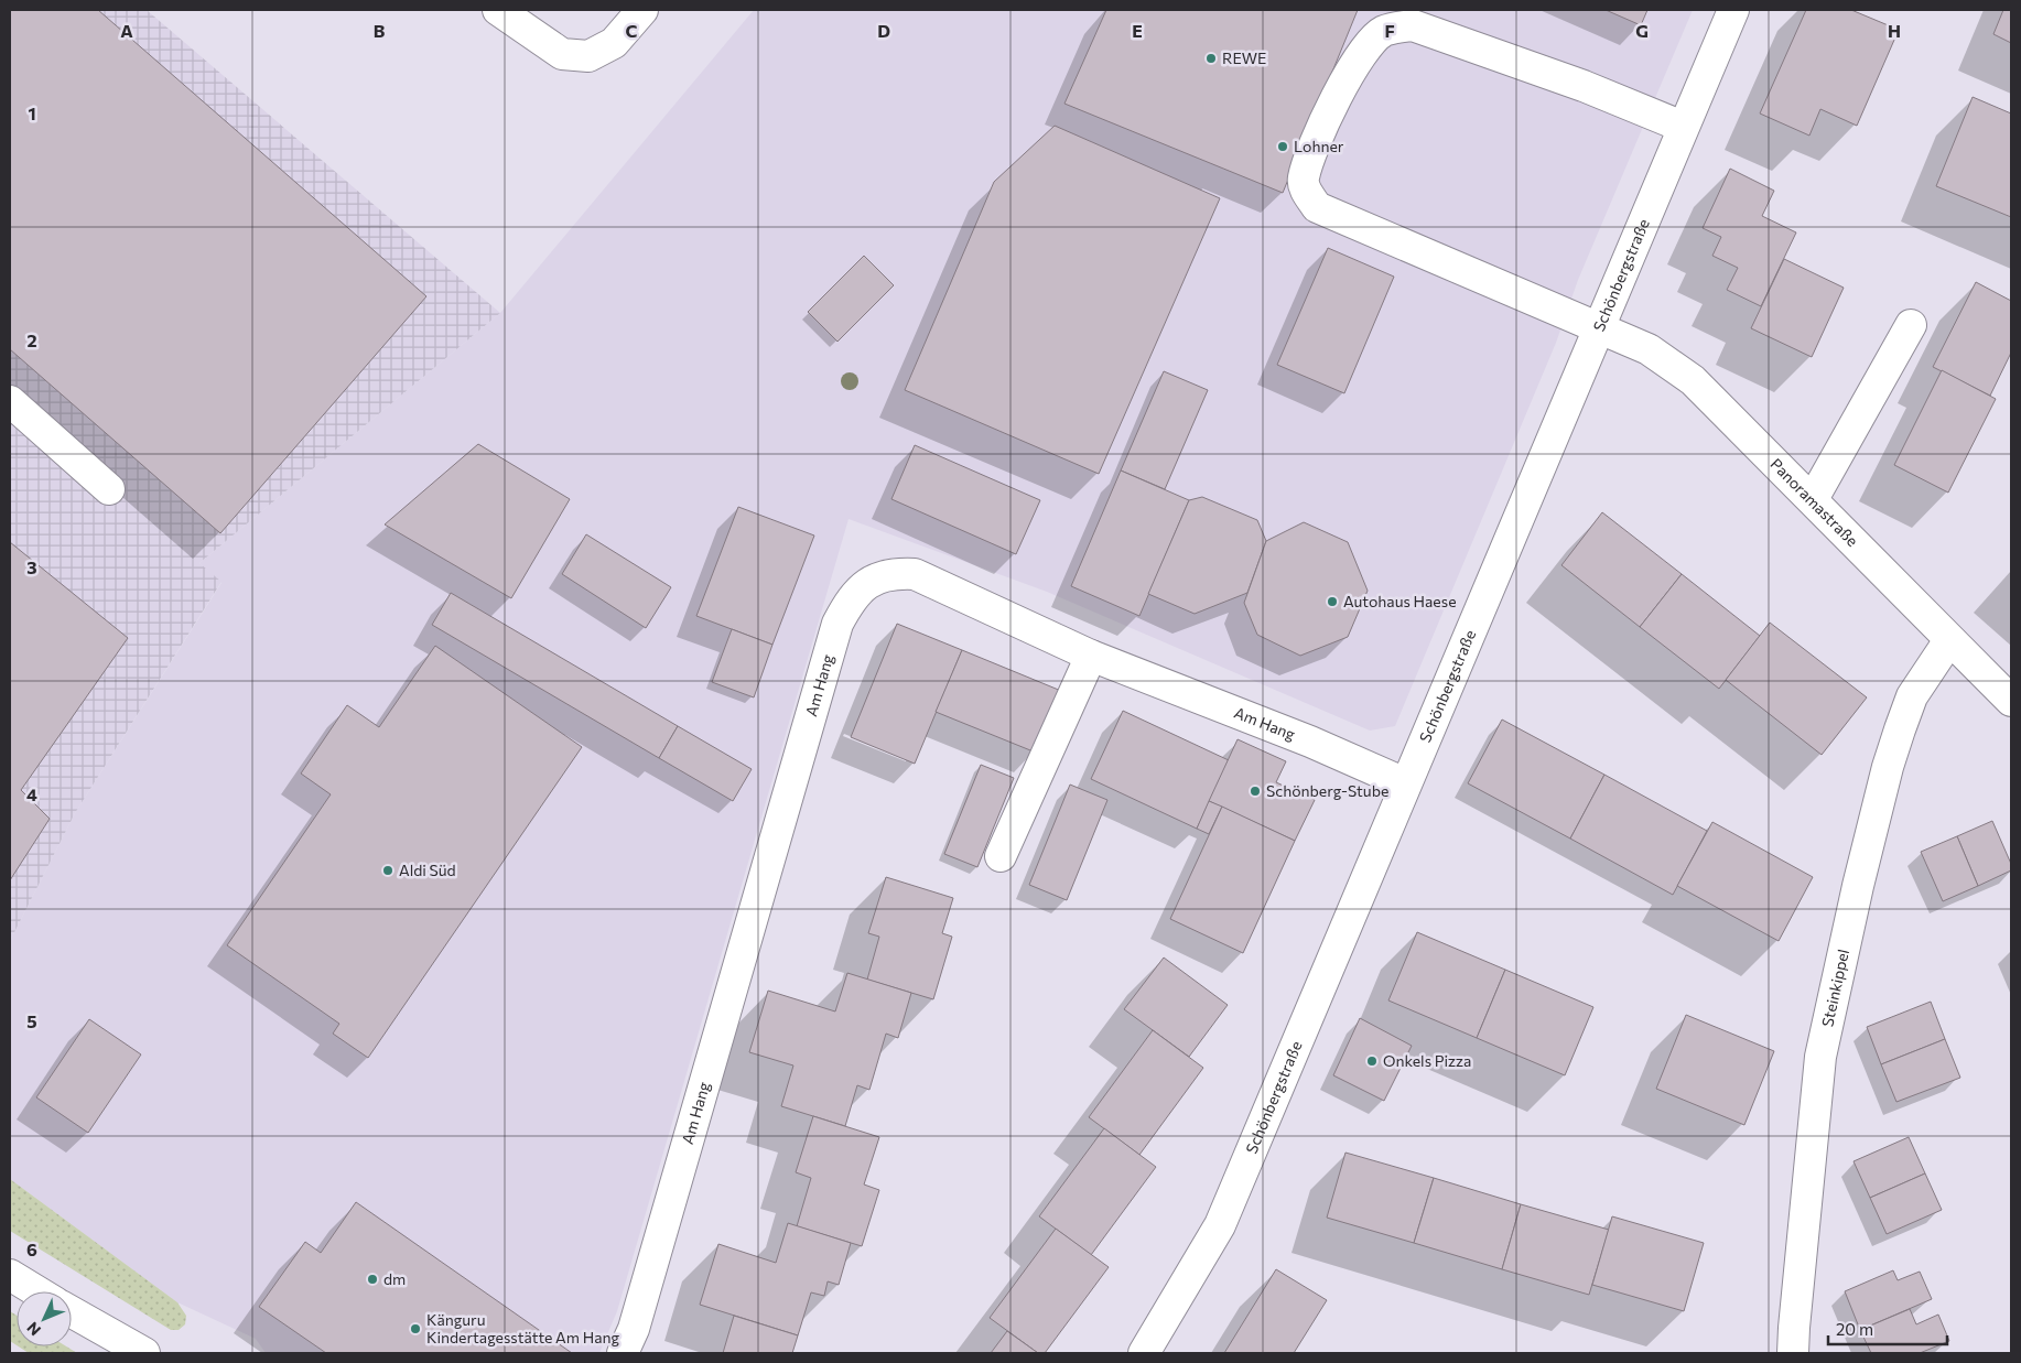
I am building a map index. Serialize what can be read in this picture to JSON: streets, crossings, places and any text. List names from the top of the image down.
{
  "streets": {
    "street": [
      "Schönbergstraße",
      "Panoramastraße",
      "Am Hang",
      "Steinkippel"
    ]
  },
  "crossings": [
    ["Schönbergstraße", "Panoramastraße"],
    ["Schönbergstraße", "Am Hang"],
    ["Panoramastraße", "Steinkippel"]
  ],
  "places": [
    "REWE",
    "Lohner",
    "Autohaus Haese",
    "Schönberg-Stube",
    "Aldi Süd",
    "Onkels Pizza",
    "dm",
    "Känguru Kindertagesstätte Am Hang"
  ],
  "scale_bar": "20 m",
  "north": "bottom left",
  "grid": {
    "columns": [
      "A",
      "B",
      "C",
      "D",
      "E",
      "F",
      "G",
      "H"
    ],
    "rows": [
      "1",
      "2",
      "3",
      "4",
      "5",
      "6"
    ]
  }
}
